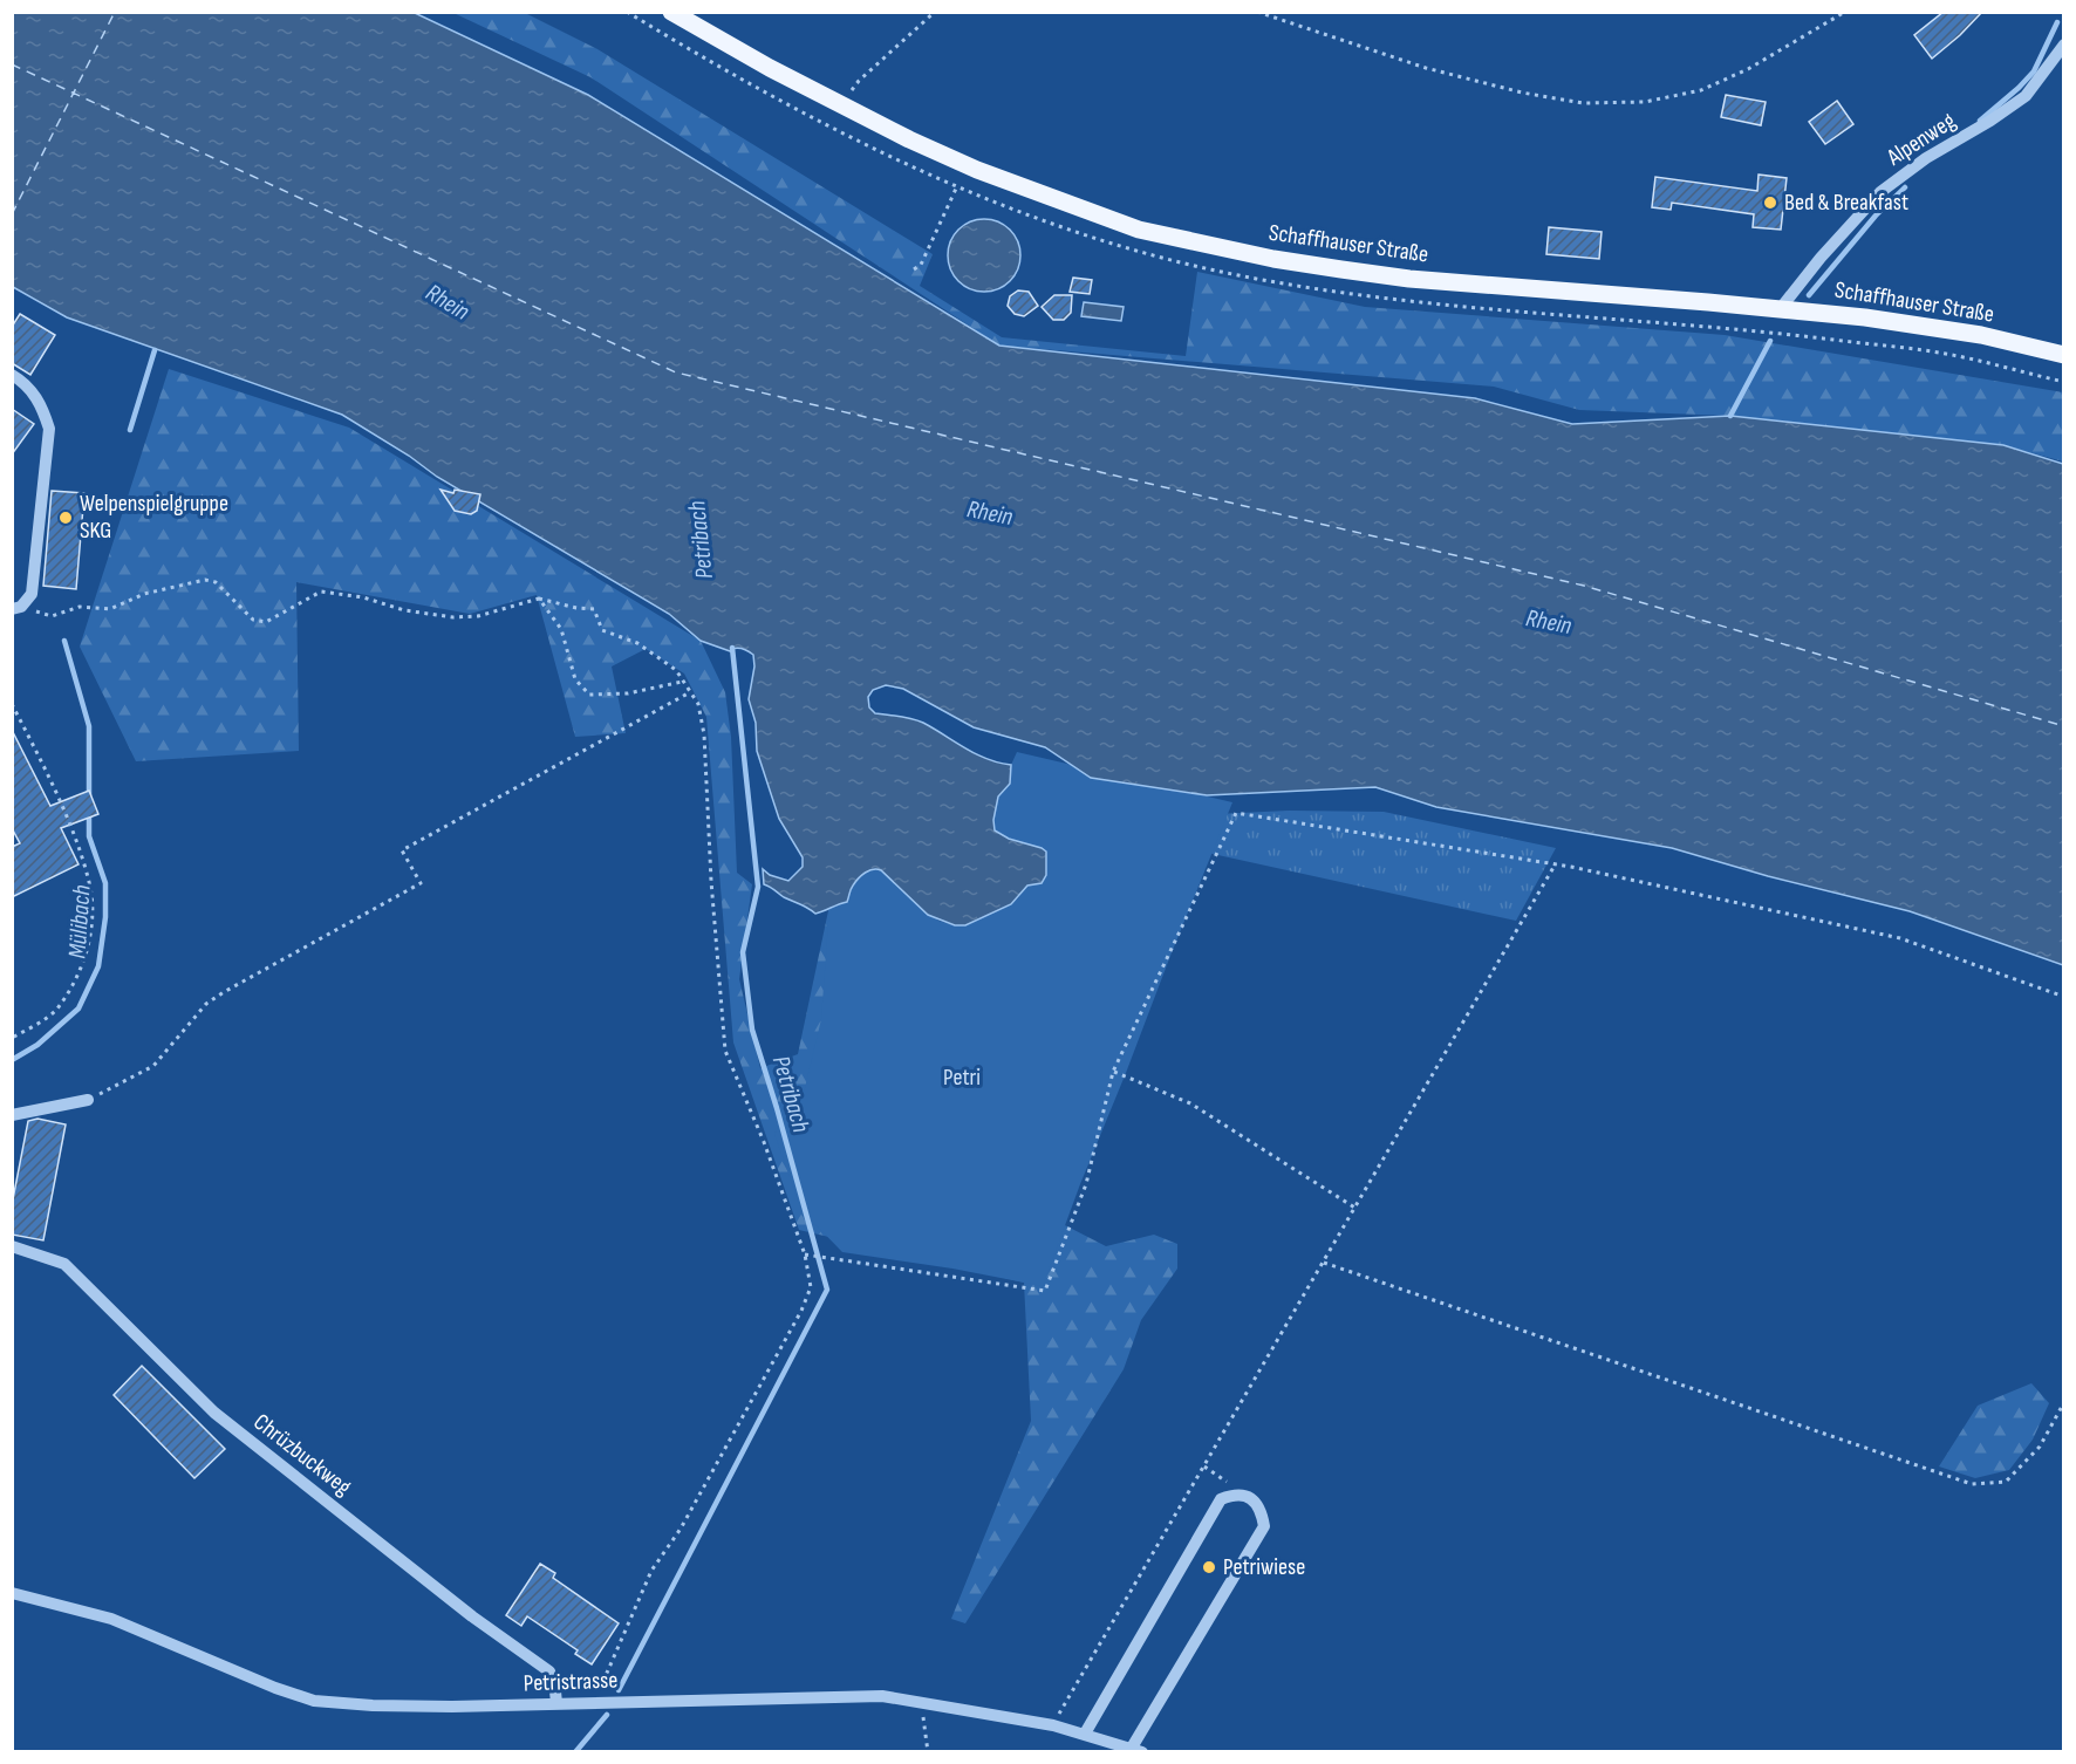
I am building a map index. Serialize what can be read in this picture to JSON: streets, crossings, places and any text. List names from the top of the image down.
{
  "streets": {
    "main road": ["Schaffhauser Straße"],
    "street": ["Alpenweg", "Chrüzbuckweg", "Petristrasse"]
  },
  "crossings": [
    ["Alpenweg", "Schaffhauser Straße"],
    ["Chrüzbuckweg", "Petristrasse"]
  ],
  "water": ["Rhein", "Petribach", "Mülibach"],
  "parks": ["Petri"],
  "places": ["Bed & Breakfast", "Welpenspielgruppe SKG", "Petriwiese"]
}
